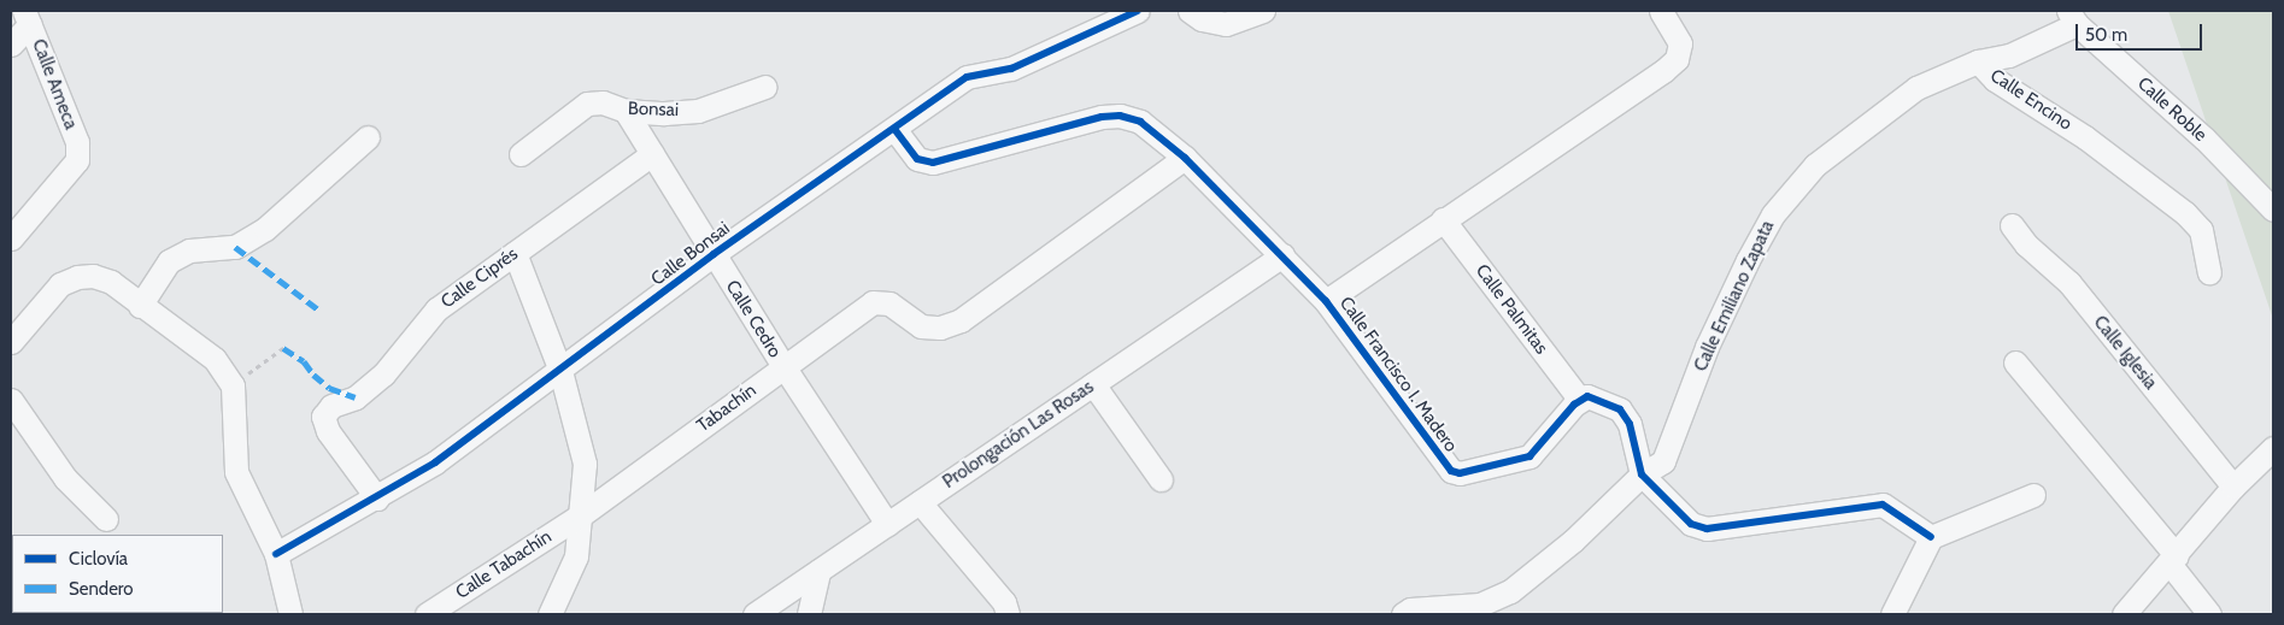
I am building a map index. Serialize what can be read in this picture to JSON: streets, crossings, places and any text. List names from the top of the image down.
{
  "streets": {
    "street": [
      "Calle Ameca",
      "Calle Encino",
      "Bonsai",
      "Calle Roble",
      "Calle Bonsai",
      "Calle Ciprés",
      "Calle Emiliano Zapata",
      "Calle Palmitas",
      "Calle Cedro",
      "Calle Iglesia",
      "Calle Francisco I. Madero",
      "Tabachín",
      "Prolongación Las Rosas",
      "Calle Tabachín"
    ]
  },
  "crossings": [
    ["Calle Encino", "Calle Emiliano Zapata"],
    ["Bonsai", "Calle Cedro"],
    ["Calle Roble", "Calle Emiliano Zapata"],
    ["Calle Bonsai", "Calle Ciprés"],
    ["Calle Bonsai", "Calle Cedro"],
    ["Calle Bonsai", "Calle Francisco I. Madero"],
    ["Calle Ciprés", "Calle Cedro"],
    ["Calle Palmitas", "Calle Francisco I. Madero"],
    ["Calle Cedro", "Tabachín"],
    ["Calle Cedro", "Prolongación Las Rosas"],
    ["Calle Francisco I. Madero", "Tabachín"],
    ["Calle Francisco I. Madero", "Prolongación Las Rosas"],
    ["Tabachín", "Calle Tabachín"]
  ],
  "legend": ["Ciclovía", "Sendero"],
  "scale_bar": "50 m"
}
